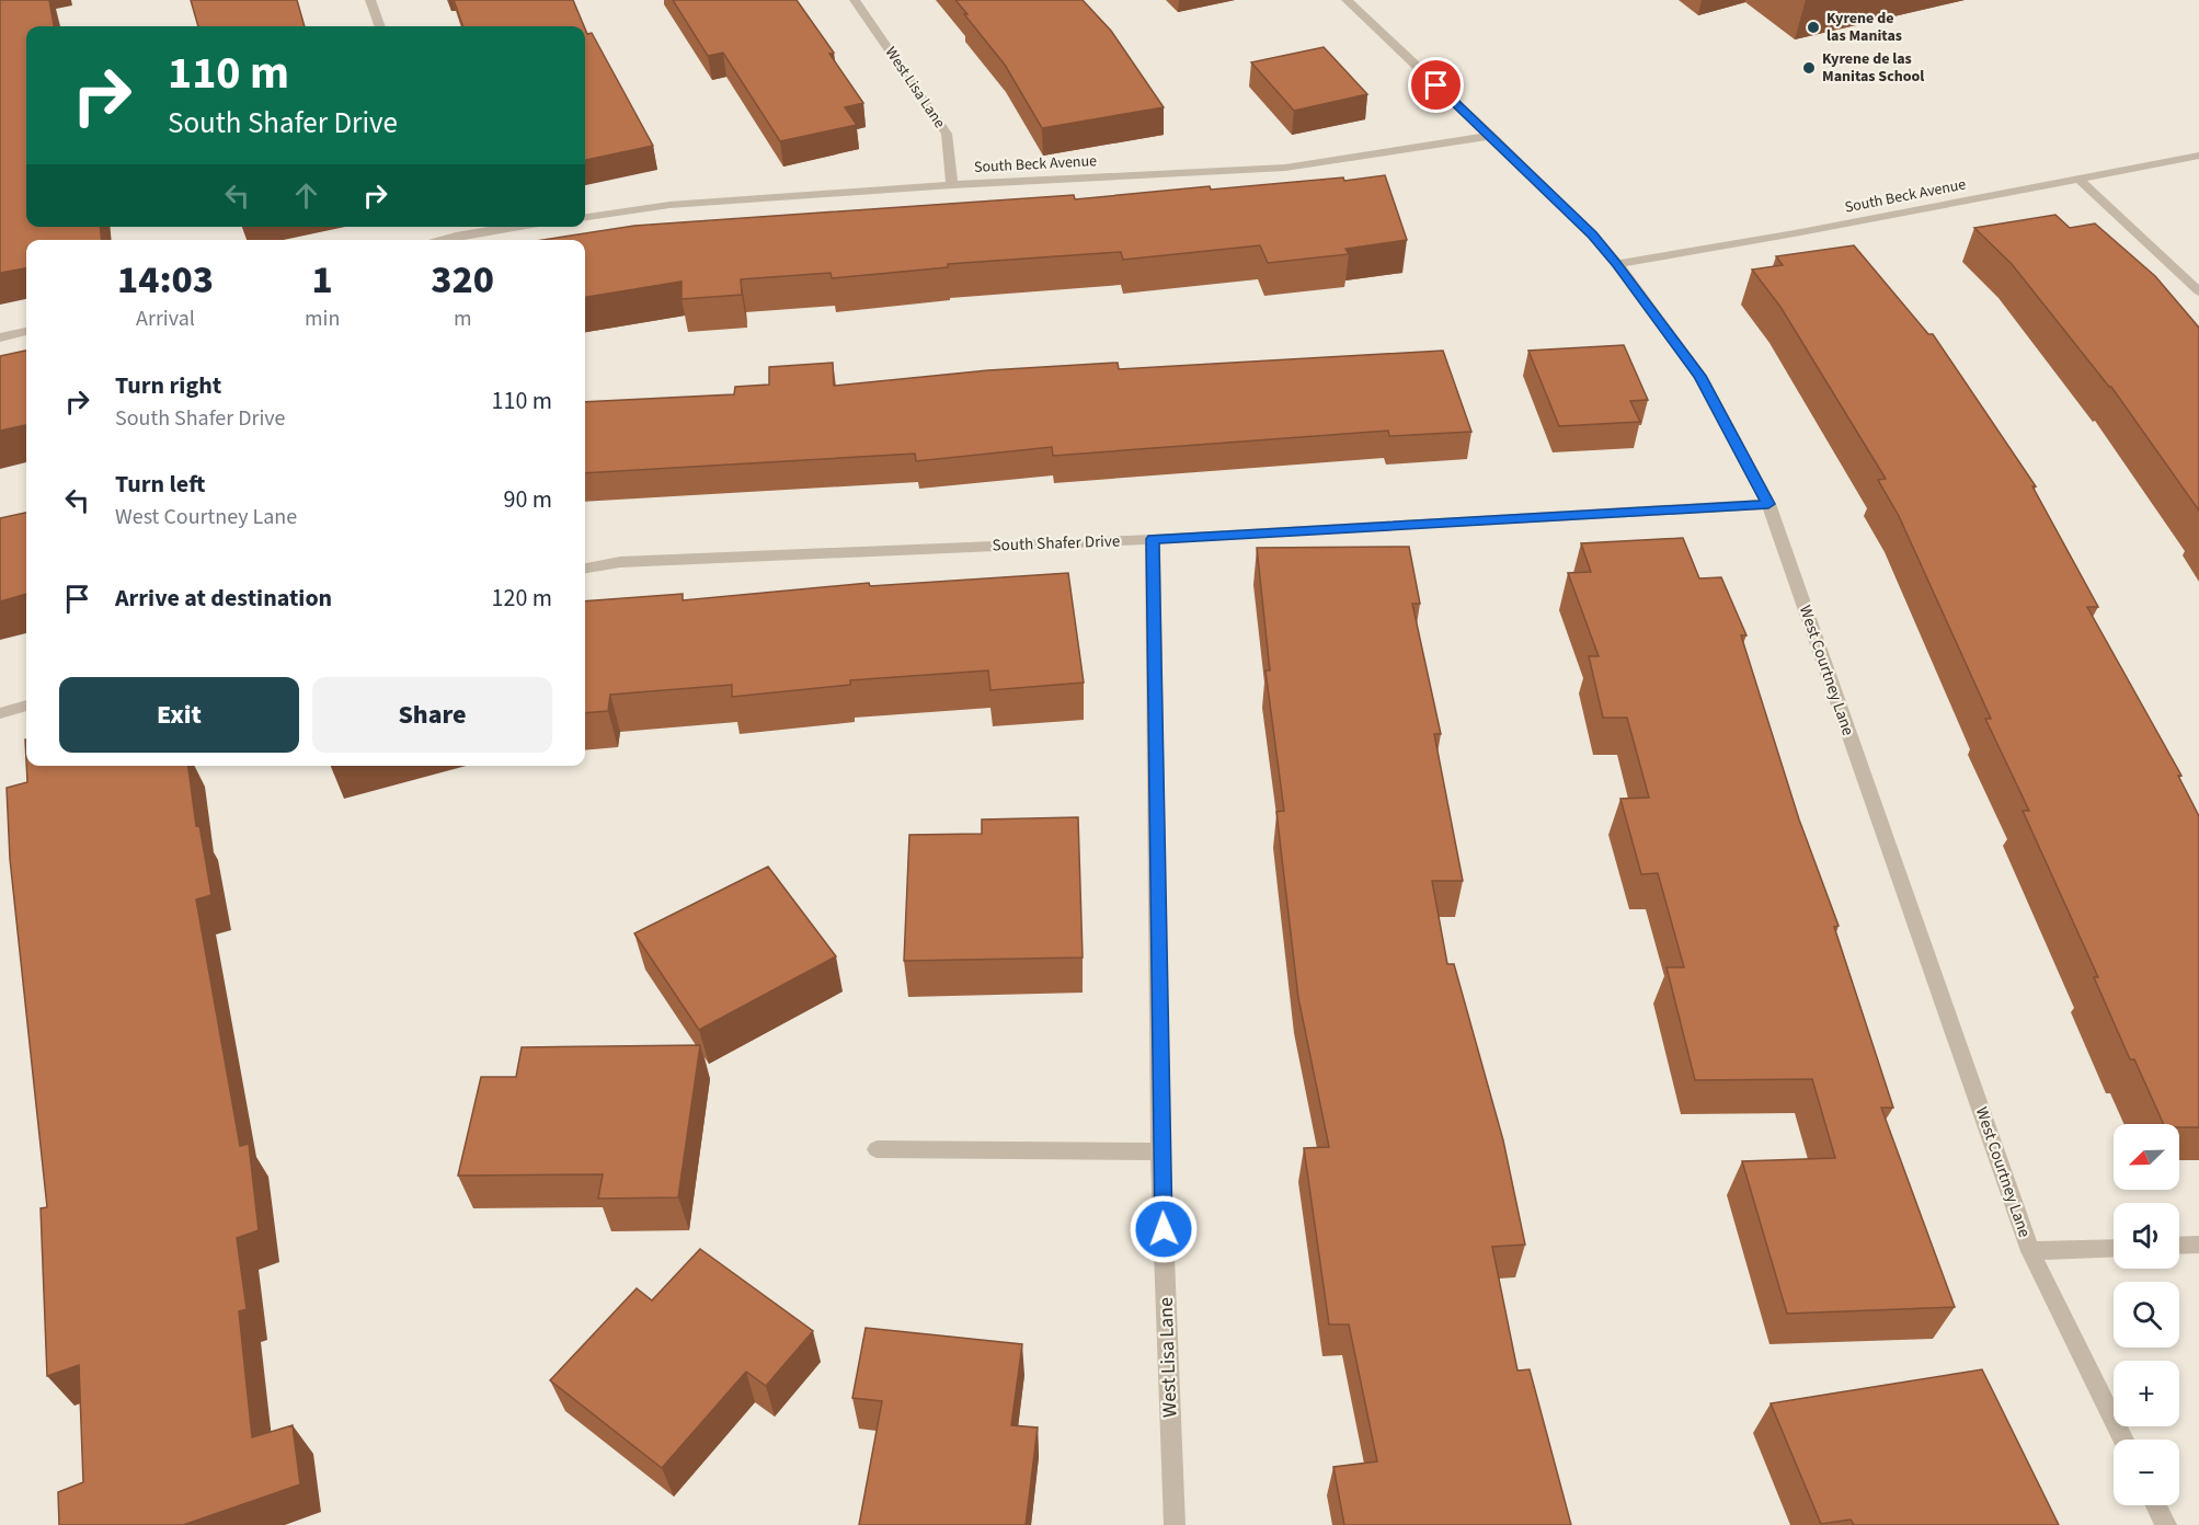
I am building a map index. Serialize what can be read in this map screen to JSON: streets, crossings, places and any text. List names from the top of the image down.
{
  "streets": {
    "street": [
      "West Lisa Lane",
      "South Beck Avenue",
      "South Shafer Drive",
      "West Courtney Lane"
    ]
  },
  "crossings": [
    ["West Lisa Lane", "South Beck Avenue"],
    ["West Lisa Lane", "South Shafer Drive"],
    ["South Beck Avenue", "West Courtney Lane"],
    ["South Shafer Drive", "West Courtney Lane"]
  ],
  "places": ["Kyrene de las Manitas", "Kyrene de las Manitas School"],
  "north": "bottom left",
  "page": {
    "turn": ["110 m", "South Shafer Drive"],
    "eta": [
      "14:03",
      "Arrival",
      "1",
      "min",
      "320",
      "m"
    ],
    "list": [
      {
        "name": "Turn right",
        "note": "South Shafer Drive",
        "value": "110 m"
      },
      {
        "name": "Turn left",
        "note": "West Courtney Lane",
        "value": "90 m"
      },
      {
        "name": "Arrive at destination",
        "value": "120 m"
      }
    ],
    "buttons": ["Exit", "Share"],
    "map_buttons": ["+", "−"]
  }
}
